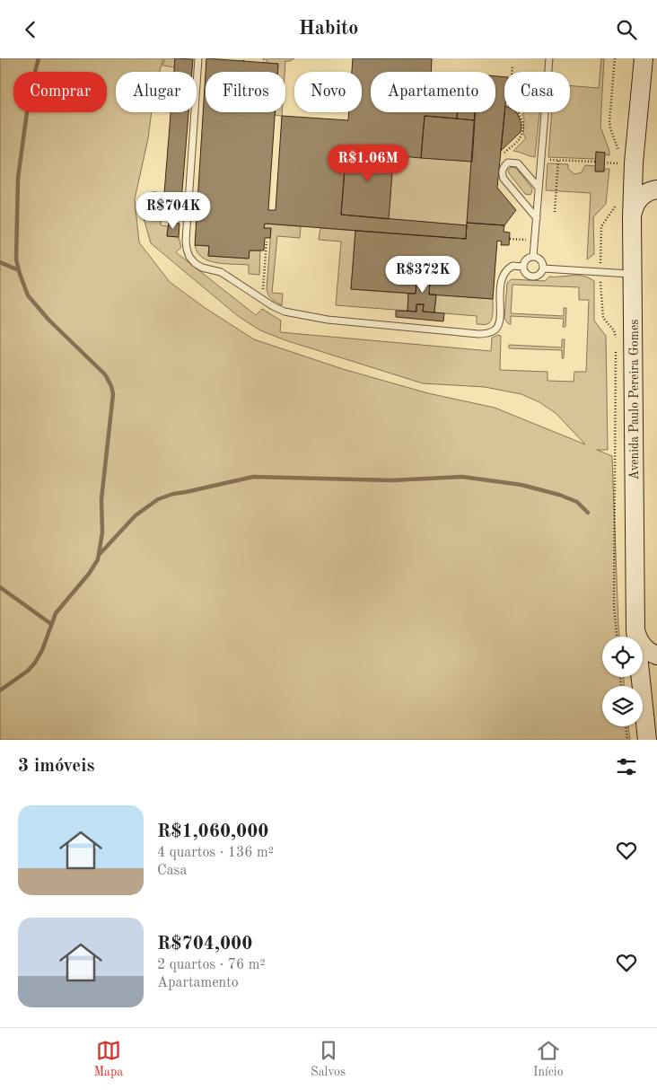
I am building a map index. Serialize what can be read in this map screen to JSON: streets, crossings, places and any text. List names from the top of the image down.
{
  "streets": {
    "main road": ["Avenida Paulo Pereira Gomes"]
  },
  "page": {
    "header": "Habito",
    "chip": [
      "Comprar",
      "Alugar",
      "Filtros",
      "Novo",
      "Apartamento",
      "Casa"
    ],
    "price": ["R$1.06M", "R$704K", "R$372K"],
    "heading": "3 imóveis",
    "list": [
      {
        "name": "R$1,060,000",
        "note": "4 quartos · 136 m² · Casa"
      },
      {
        "name": "R$704,000",
        "note": "2 quartos · 76 m² · Apartamento"
      }
    ],
    "tabs": ["Mapa", "Salvos", "Início"]
  }
}
